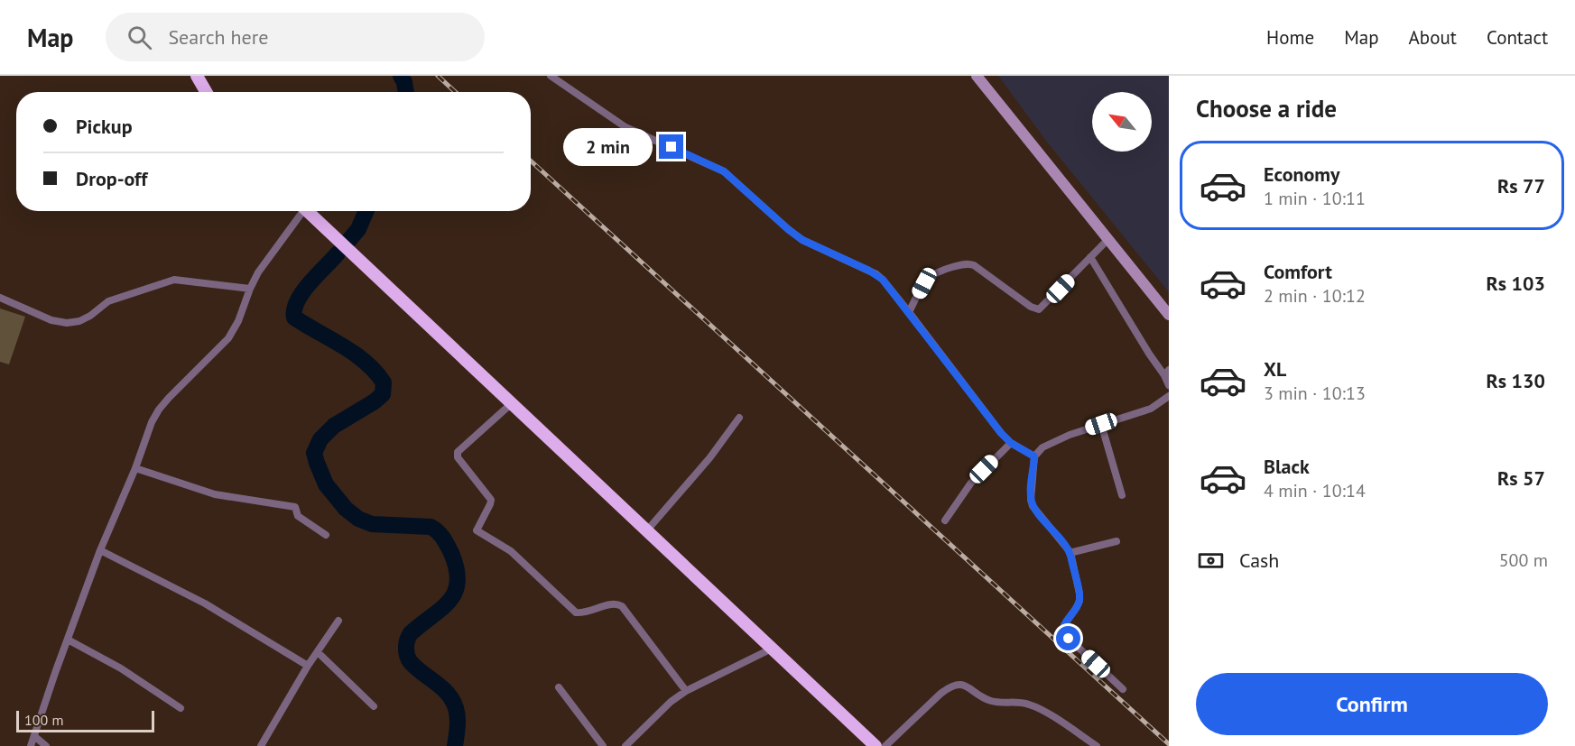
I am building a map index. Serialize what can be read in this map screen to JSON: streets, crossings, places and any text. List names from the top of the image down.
{
  "scale_bar": "100 m",
  "north": "top left",
  "page": {
    "header": "Map",
    "search": "Search here",
    "nav": [
      "Home",
      "Map",
      "About",
      "Contact"
    ],
    "heading": "Choose a ride",
    "banner": ["Pickup", "Drop-off"],
    "bubble": "2 min",
    "list": [
      {
        "name": "Economy",
        "note": "1 min · 10:11",
        "value": "Rs 77"
      },
      {
        "name": "Comfort",
        "note": "2 min · 10:12",
        "value": "Rs 103"
      },
      {
        "name": "XL",
        "note": "3 min · 10:13",
        "value": "Rs 130"
      },
      {
        "name": "Black",
        "note": "4 min · 10:14",
        "value": "Rs 57"
      }
    ],
    "pay": ["Cash", "500 m"],
    "buttons": "Confirm",
    "scale": "100 m"
  }
}
